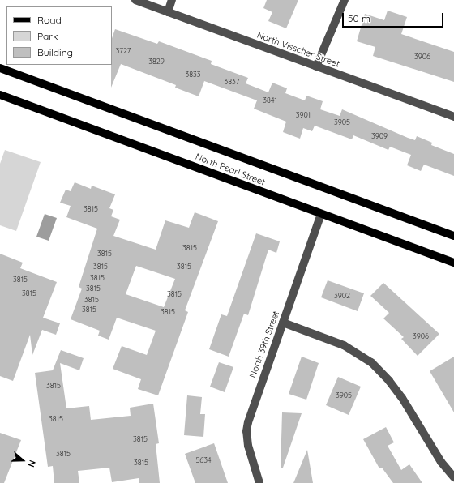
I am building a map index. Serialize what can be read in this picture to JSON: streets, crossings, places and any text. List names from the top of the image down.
{
  "streets": {
    "main road": ["North Pearl Street"],
    "street": ["North Visscher Street", "North 39th Street"]
  },
  "crossings": [
    ["North Pearl Street", "North 39th Street"]
  ],
  "house_numbers": [
    "3727",
    "3906",
    "3829",
    "3833",
    "3837",
    "3841",
    "3901",
    "3905",
    "3909",
    "3815",
    "3815",
    "3815",
    "3815",
    "3815",
    "3815",
    "3815",
    "3815",
    "3815",
    "3815",
    "3902",
    "3815",
    "3815",
    "3815",
    "3906",
    "3815",
    "3905",
    "3815",
    "3815",
    "3815",
    "5634",
    "3815"
  ],
  "legend": ["Road", "Park", "Building"],
  "scale_bar": "50 m",
  "north": "right"
}
